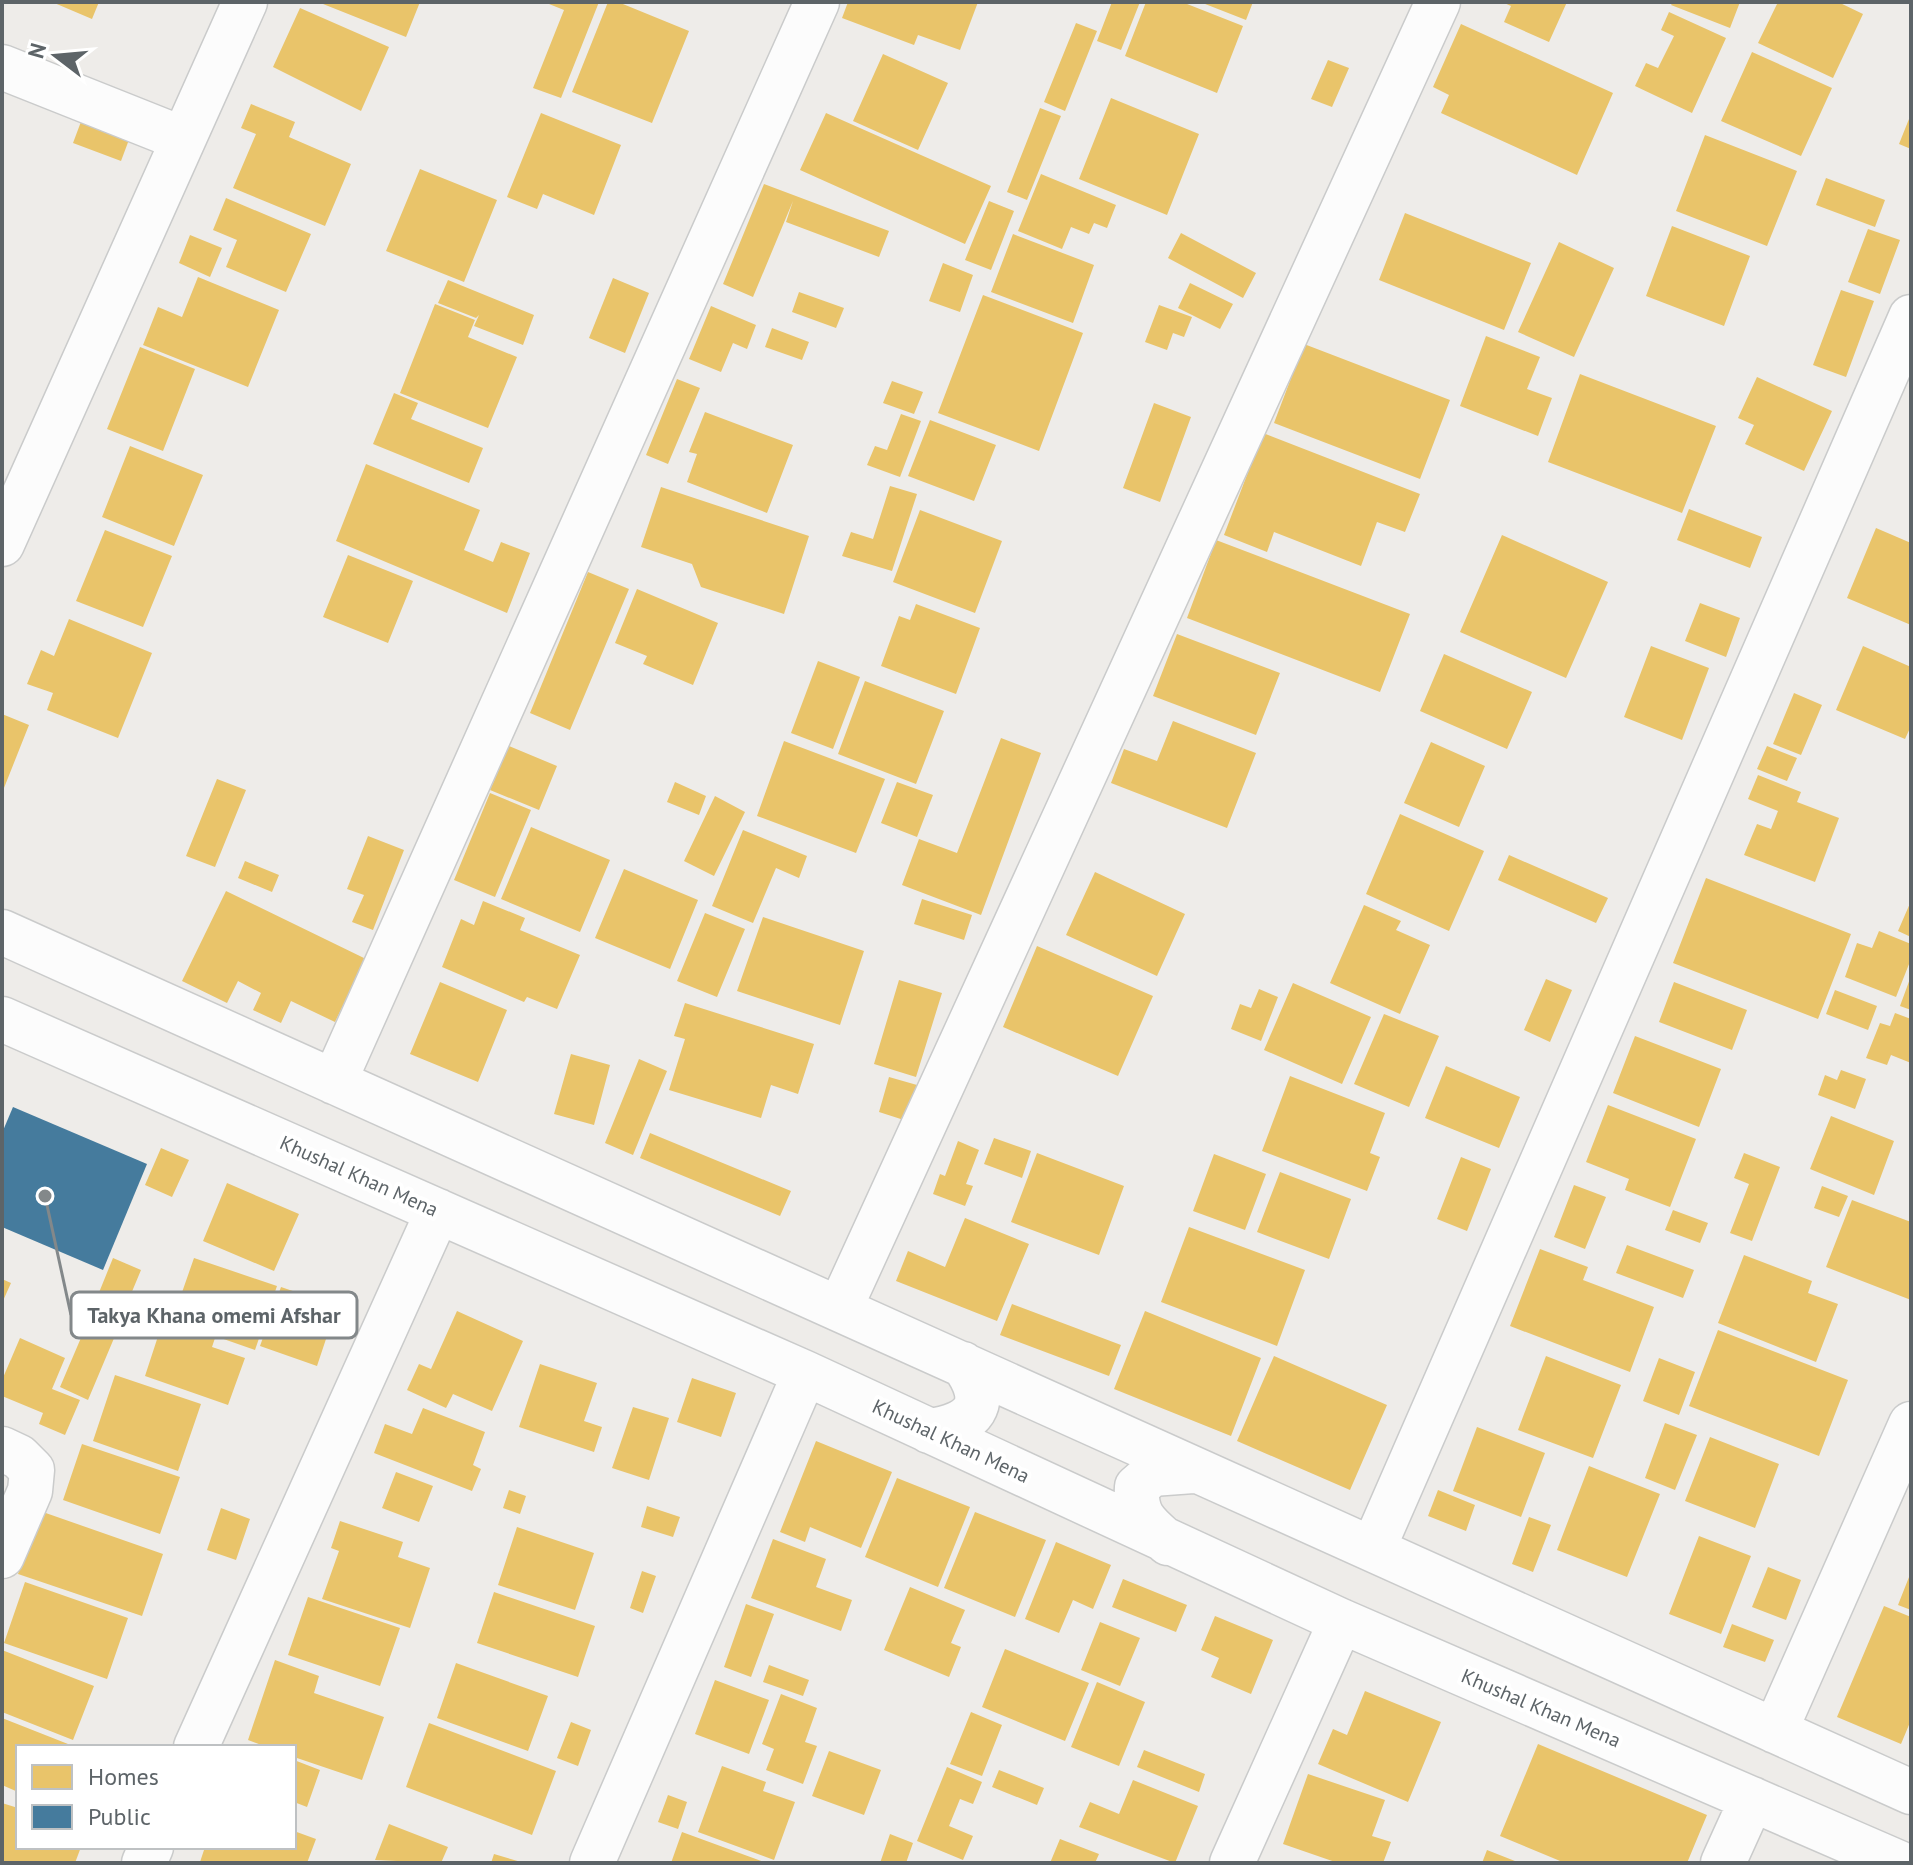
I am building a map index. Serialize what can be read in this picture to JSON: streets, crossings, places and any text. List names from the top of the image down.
{
  "streets": {
    "street": ["Khushal Khan Mena"]
  },
  "places": ["Takya Khana omemi Afshar"],
  "legend": ["Homes", "Public"],
  "north": "left"
}
